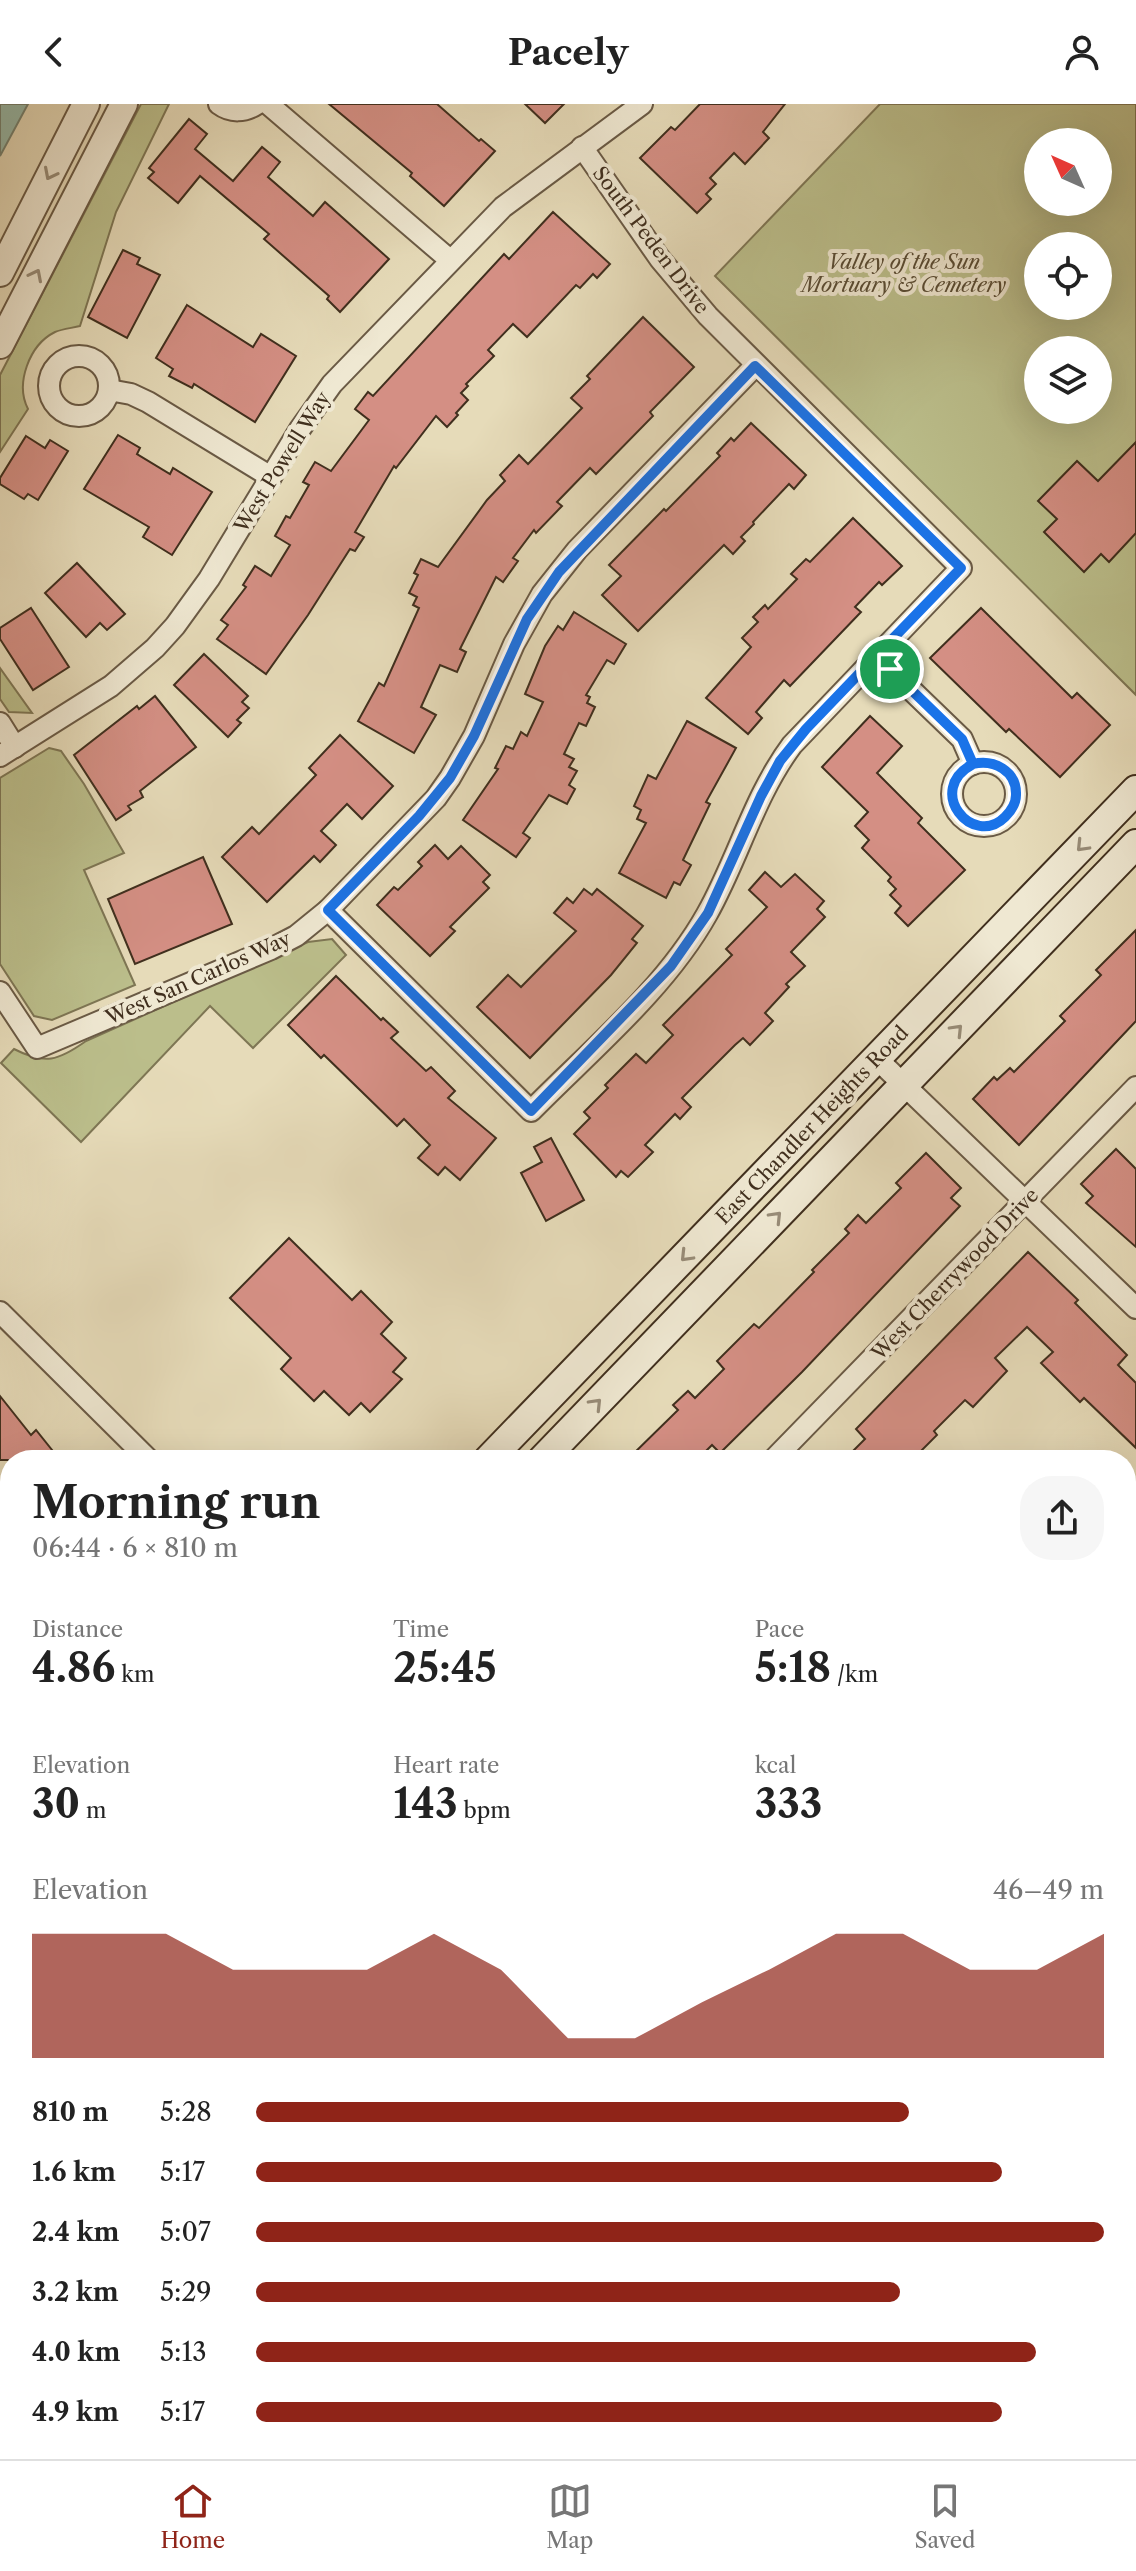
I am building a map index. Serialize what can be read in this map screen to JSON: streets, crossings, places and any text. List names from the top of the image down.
{
  "streets": {
    "main road": ["East Chandler Heights Road"],
    "street": [
      "South Peden Drive",
      "West Powell Way",
      "West San Carlos Way",
      "West Cherrywood Drive"
    ]
  },
  "crossings": [
    ["South Peden Drive", "West Powell Way"],
    ["South Peden Drive", "West San Carlos Way"]
  ],
  "parks": ["Valley of the Sun Mortuary & Cemetery"],
  "north": "top left",
  "page": {
    "header": "Pacely",
    "heading": ["Morning run", "06:44 · 6 × 810 m"],
    "stats": [
      ["Distance", "4.86 km"],
      ["Time", "25:45"],
      ["Pace", "5:18 /km"],
      ["Elevation", "30 m"],
      ["Heart rate", "143 bpm"],
      ["kcal", "333"]
    ],
    "chart": ["Elevation", "46–49 m"],
    "list": [
      {
        "name": "810 m",
        "note": "5:28"
      },
      {
        "name": "1.6 km",
        "note": "5:17"
      },
      {
        "name": "2.4 km",
        "note": "5:07"
      },
      {
        "name": "3.2 km",
        "note": "5:29"
      },
      {
        "name": "4.0 km",
        "note": "5:13"
      },
      {
        "name": "4.9 km",
        "note": "5:17"
      }
    ],
    "tabs": ["Home", "Map", "Saved"]
  }
}
